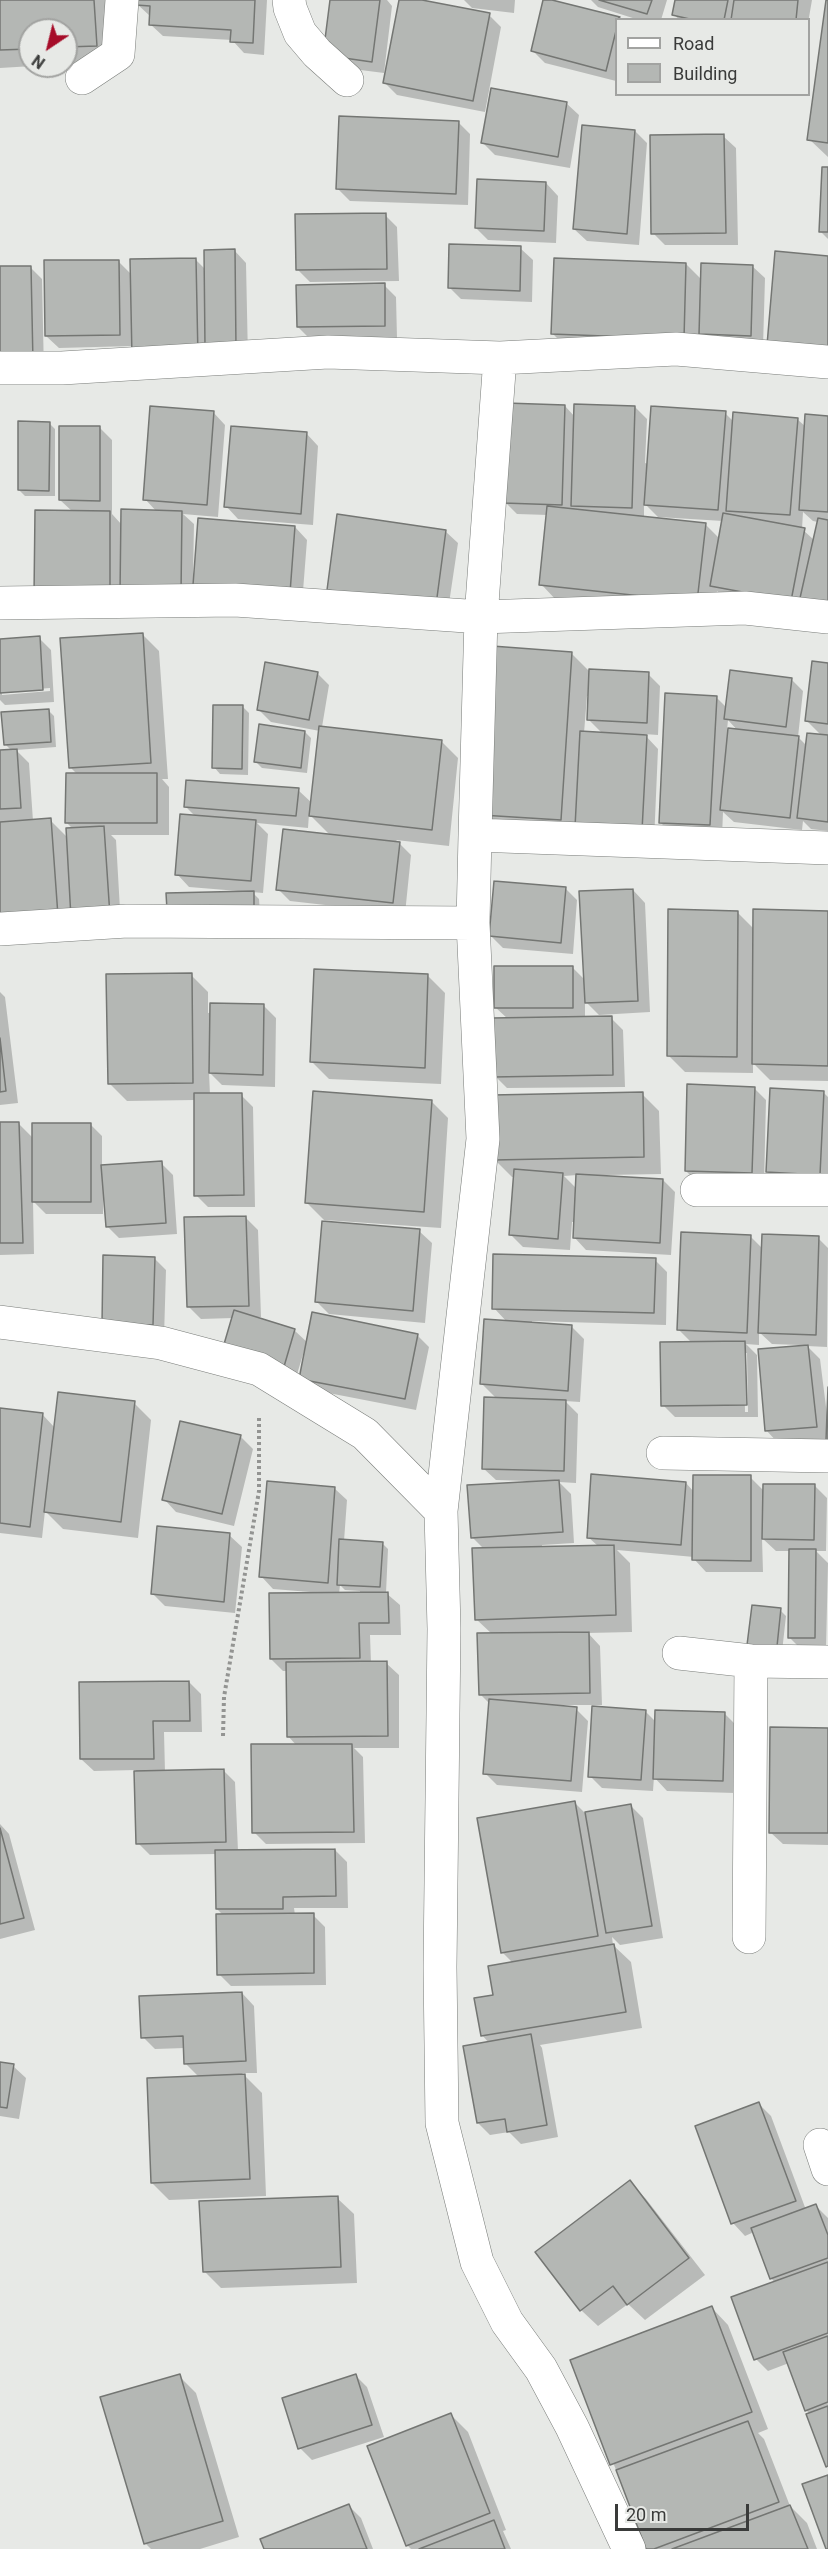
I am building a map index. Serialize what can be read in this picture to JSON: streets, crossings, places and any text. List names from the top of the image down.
{
  "legend": ["Road", "Building"],
  "scale_bar": "20 m",
  "north": "bottom left"
}
